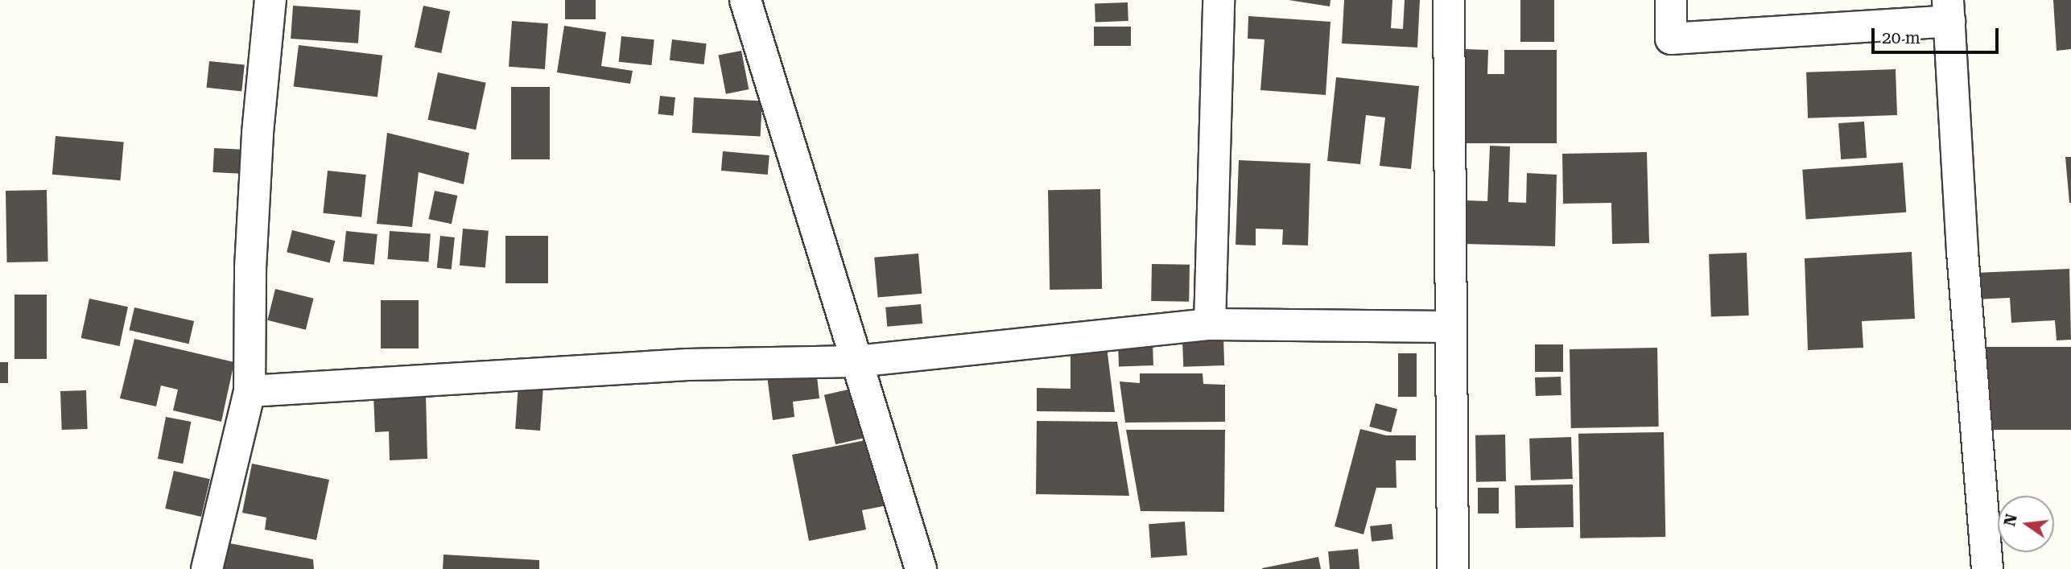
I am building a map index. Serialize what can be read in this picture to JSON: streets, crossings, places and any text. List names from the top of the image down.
{
  "scale_bar": "20 m",
  "north": "left"
}
